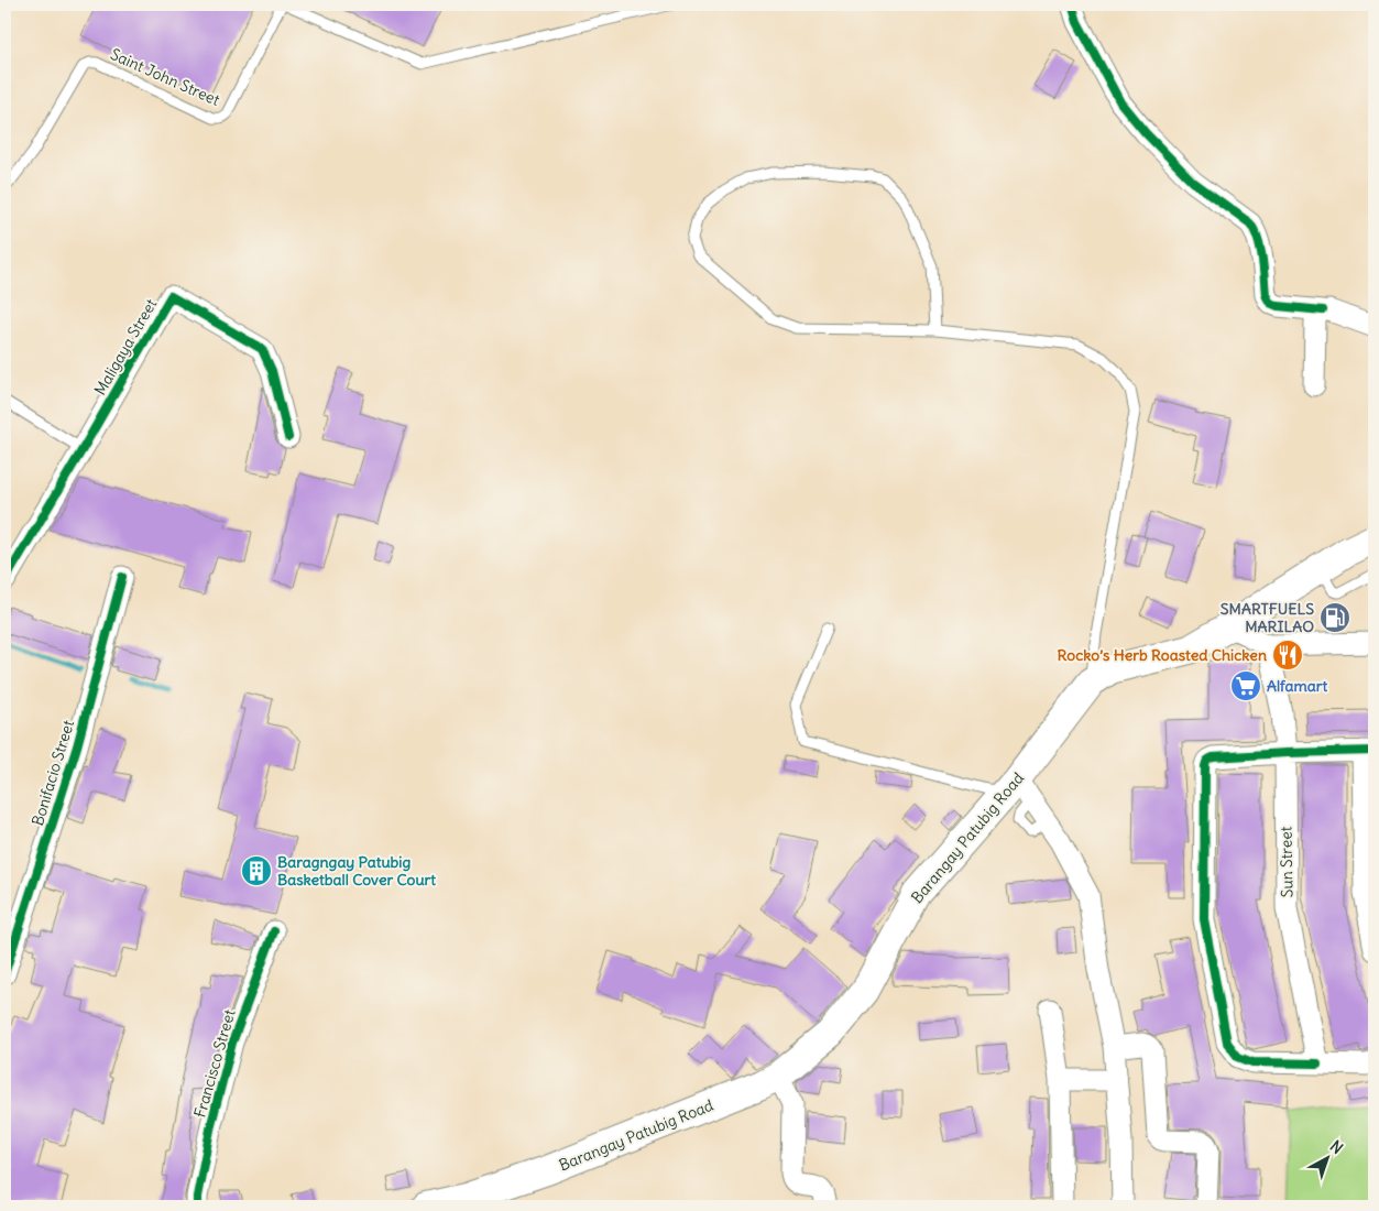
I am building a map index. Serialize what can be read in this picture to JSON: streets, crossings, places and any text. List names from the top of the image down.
{
  "streets": {
    "main road": ["Barangay Patubig Road"],
    "street": [
      "Maligaya Street",
      "Bonifacio Street",
      "Sun Street",
      "Francisco Street"
    ],
    "lane": ["Saint John Street"]
  },
  "places": {
    "fuel station": ["SMARTFUELS MARILAO"],
    "restaurant": ["Rocko’s Herb Roasted Chicken"],
    "supermarket": ["Alfamart"],
    "building": ["Baragngay Patubig Basketball Cover Court"]
  },
  "north": "top right"
}
